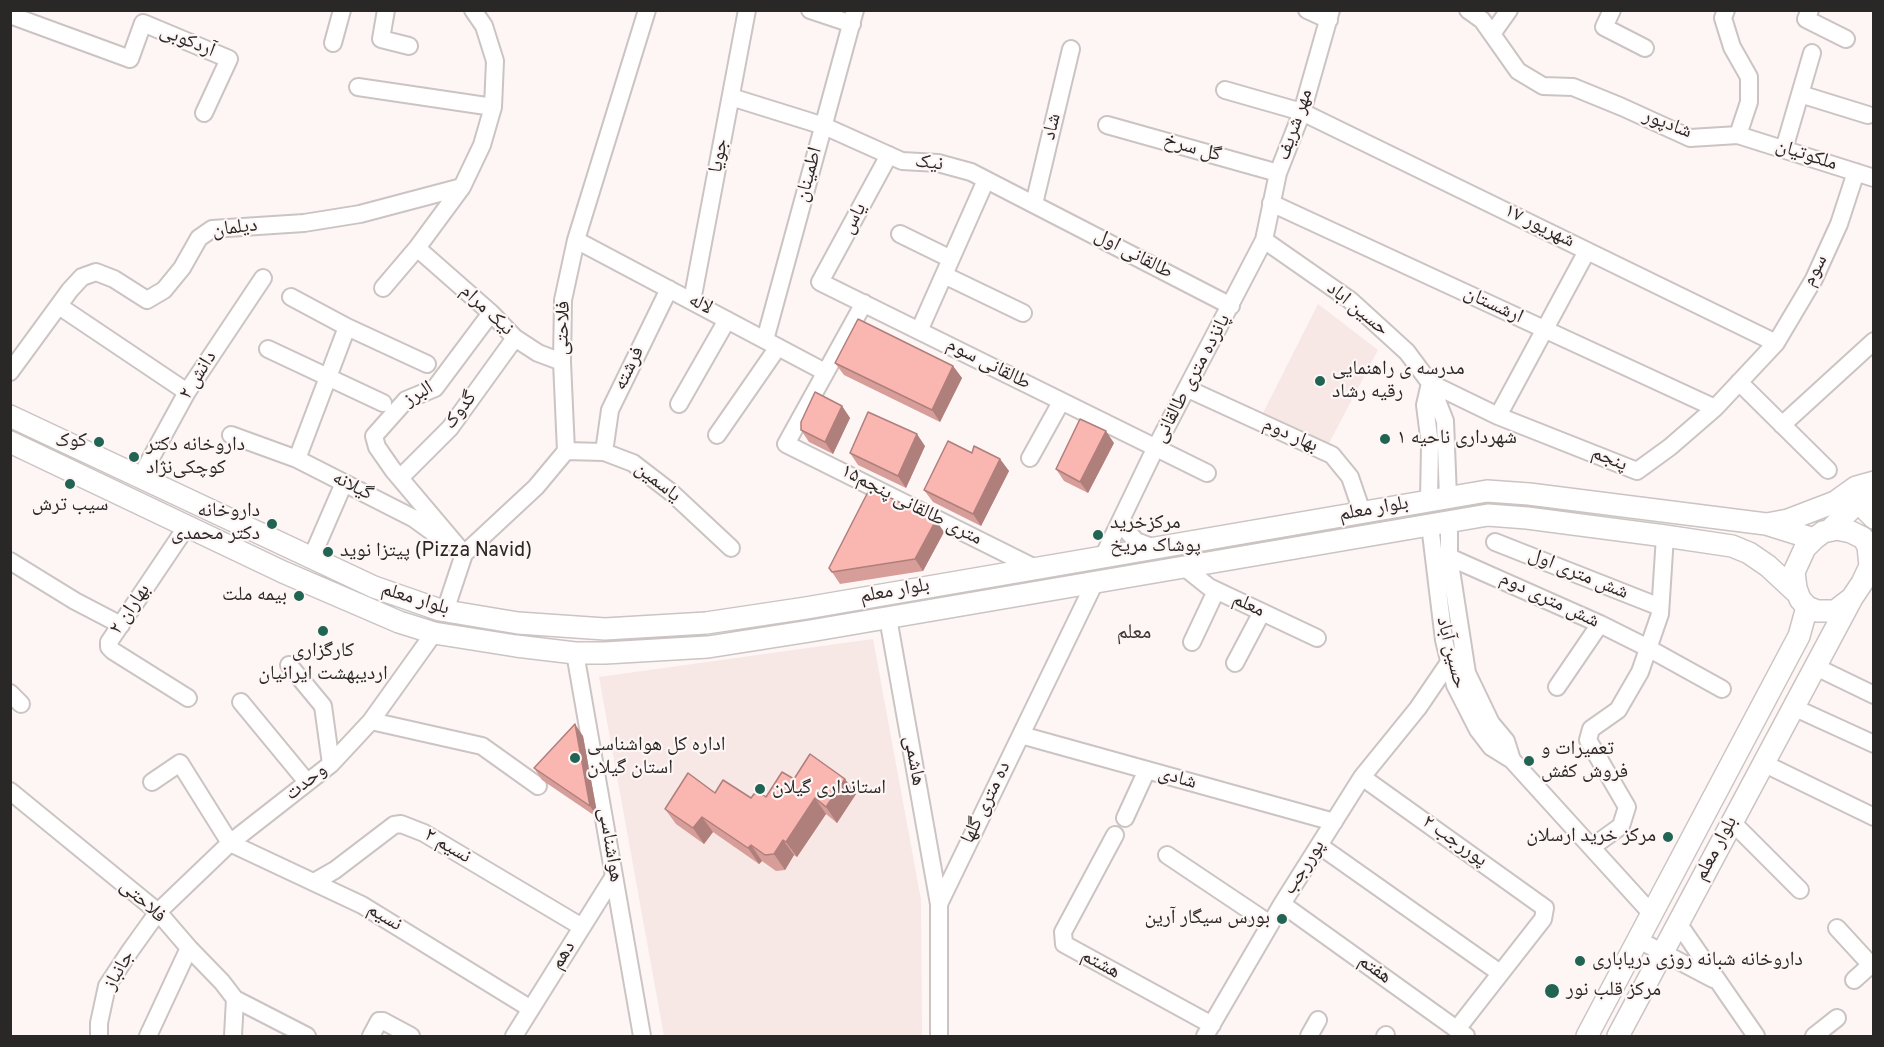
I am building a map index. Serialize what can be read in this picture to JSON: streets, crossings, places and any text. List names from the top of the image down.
{
  "streets": {
    "main road": ["بلوار معلم"],
    "street": [
      "آردکوبی",
      "مهر شریف",
      "شادپور",
      "شاد",
      "گل سرخ",
      "جویا",
      "ملکوتیان",
      "نیک",
      "اطمینان",
      "یاس",
      "۱۷ شهریور",
      "دیلمان",
      "طالقانی اول",
      "سوم",
      "لاله",
      "ارشستان",
      "حسین اباد",
      "نیک مرام",
      "فلاحتی",
      "طالقانی سوم",
      "فرشته",
      "دانش ۲",
      "پانزده متری طالقانی",
      "البرز",
      "گدوک",
      "بهار دوم",
      "پنجم",
      "یاسمین",
      "گیلانه",
      "۱۵متری طالقانی پنجم",
      "شش متری اول",
      "شش متری دوم",
      "معلم",
      "بهاران ۲",
      "حسین آباد",
      "هاشمی",
      "شادی",
      "وحدت",
      "ده متری گلها",
      "پوررجب ۲",
      "هواشناسی",
      "نسیم ٢",
      "پوررجب",
      "نسیم",
      "دهم",
      "هشتم",
      "هفتم",
      "جانباز"
    ]
  },
  "crossings": [
    ["مهر شریف", "گل سرخ"],
    ["مهر شریف", "۱۷ شهریور"],
    ["مهر شریف", "ارشستان"],
    ["مهر شریف", "حسین اباد"],
    ["مهر شریف", "پانزده متری طالقانی"],
    ["شادپور", "ملکوتیان"],
    ["شاد", "نیک"],
    ["شاد", "طالقانی اول"],
    ["جویا", "نیک"],
    ["جویا", "لاله"],
    ["ملکوتیان", "سوم"],
    ["نیک", "اطمینان"],
    ["نیک", "یاس"],
    ["نیک", "طالقانی اول"],
    ["اطمینان", "لاله"],
    ["یاس", "طالقانی سوم"],
    ["۱۷ شهریور", "سوم"],
    ["طالقانی اول", "پانزده متری طالقانی"],
    ["سوم", "پنجم"],
    ["لاله", "فلاحتی"],
    ["لاله", "فرشته"],
    ["لاله", "۱۵متری طالقانی پنجم"],
    ["ارشستان", "پنجم"],
    ["حسین اباد", "پانزده متری طالقانی"],
    ["حسین اباد", "پنجم"],
    ["حسین اباد", "بلوار معلم"],
    ["نیک مرام", "فلاحتی"],
    ["نیک مرام", "البرز"],
    ["نیک مرام", "گدوک"],
    ["فلاحتی", "یاسمین"],
    ["فلاحتی", "وحدت"],
    ["فلاحتی", "جانباز"],
    ["طالقانی سوم", "پانزده متری طالقانی"],
    ["فرشته", "یاسمین"],
    ["دانش ۲", "بلوار معلم"],
    ["پانزده متری طالقانی", "بهار دوم"],
    ["پانزده متری طالقانی", "بلوار معلم"],
    ["البرز", "گدوک"],
    ["بهار دوم", "بلوار معلم"],
    ["۱۵متری طالقانی پنجم", "بلوار معلم"],
    ["بلوار معلم", "معلم"],
    ["بلوار معلم", "بهاران ۲"],
    ["بلوار معلم", "حسین آباد"],
    ["بلوار معلم", "هاشمی"],
    ["بلوار معلم", "وحدت"],
    ["بلوار معلم", "ده متری گلها"],
    ["بلوار معلم", "هواشناسی"],
    ["شش متری دوم", "حسین آباد"],
    ["حسین آباد", "پوررجب"],
    ["هاشمی", "ده متری گلها"],
    ["شادی", "ده متری گلها"],
    ["شادی", "پوررجب"],
    ["وحدت", "نسیم"],
    ["وحدت", "جانباز"],
    ["پوررجب ۲", "پوررجب"],
    ["هواشناسی", "دهم"],
    ["نسیم ٢", "نسیم"],
    ["نسیم ٢", "دهم"],
    ["پوررجب", "هشتم"],
    ["پوررجب", "هفتم"],
    ["نسیم", "دهم"]
  ],
  "districts": ["معلم"],
  "places": [
    "مدرسه ی راهنمایی رقیه رشاد",
    "شهرداری ناحیه ۱",
    "کوک",
    "داروخانه دکتر کوچکی‌نژاد",
    "سیب ترش",
    "داروخانه دکتر محمدی",
    "مرکزخرید پوشاک مریخ",
    "پیتزا نوید (Pizza Navid)",
    "بیمه ملت",
    "کارگزاری اردیبهشت ایرانیان",
    "اداره کل هواشناسی استان گیلان",
    "تعمیرات و فروش کفش",
    "استانداری گیلان",
    "مرکز خرید ارسلان",
    "بورس سیگار آرین",
    "داروخانه شبانه روزی دریاباری",
    "مرکز قلب نور"
  ]
}
